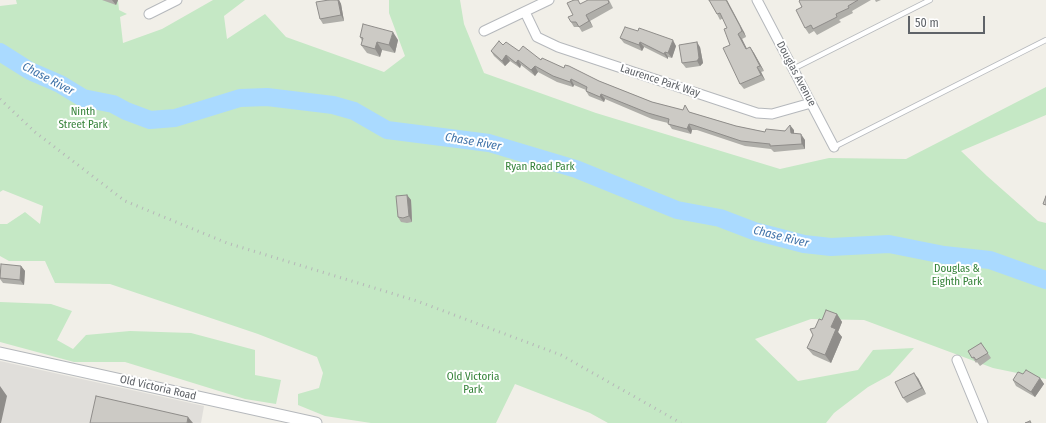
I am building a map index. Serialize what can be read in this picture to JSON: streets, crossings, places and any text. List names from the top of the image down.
{
  "streets": {
    "street": ["Douglas Avenue", "Laurence Park Way", "Old Victoria Road"]
  },
  "crossings": [
    ["Douglas Avenue", "Laurence Park Way"]
  ],
  "water": ["Chase River"],
  "parks": [
    "Ninth Street Park",
    "Ryan Road Park",
    "Douglas & Eighth Park",
    "Old Victoria Park"
  ],
  "scale_bar": "50 m"
}
